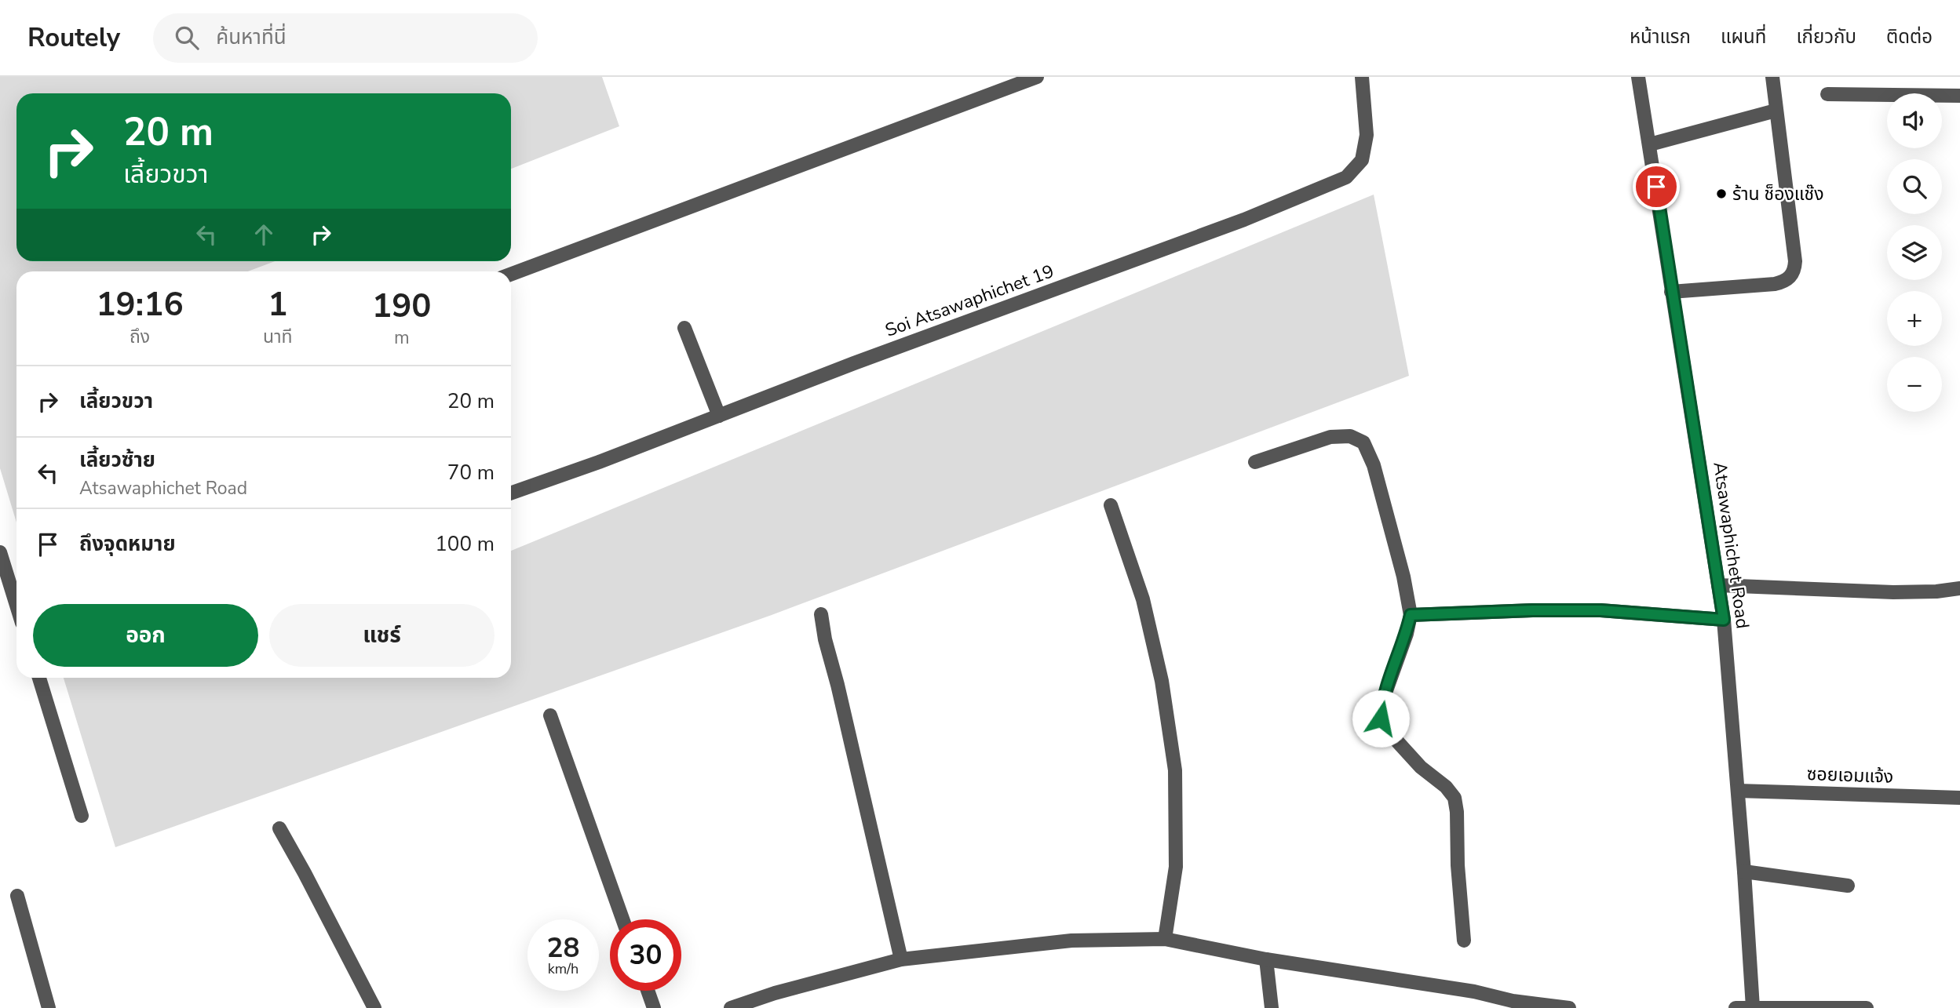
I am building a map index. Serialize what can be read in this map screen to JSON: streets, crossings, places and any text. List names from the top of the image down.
{
  "streets": {
    "street": ["Soi Atsawaphichet 19", "Atsawaphichet Road", "ซอยเอมแจ้ง"]
  },
  "crossings": [
    ["Atsawaphichet Road", "ซอยเอมแจ้ง"]
  ],
  "places": ["ร้าน ช็องแช๊ง"],
  "page": {
    "header": "Routely",
    "search": "ค้นหาที่นี่",
    "nav": [
      "หน้าแรก",
      "แผนที่",
      "เกี่ยวกับ",
      "ติดต่อ"
    ],
    "map_buttons": ["+", "−"],
    "turn": ["20 m", "เลี้ยวขวา"],
    "eta": [
      "19:16",
      "ถึง",
      "1",
      "นาที",
      "190",
      "m"
    ],
    "list": [
      {
        "name": "เลี้ยวขวา",
        "value": "20 m"
      },
      {
        "name": "เลี้ยวซ้าย",
        "note": "Atsawaphichet Road",
        "value": "70 m"
      },
      {
        "name": "ถึงจุดหมาย",
        "value": "100 m"
      }
    ],
    "buttons": ["ออก", "แชร์"],
    "speed": "28 km/h",
    "limit": "30"
  }
}
